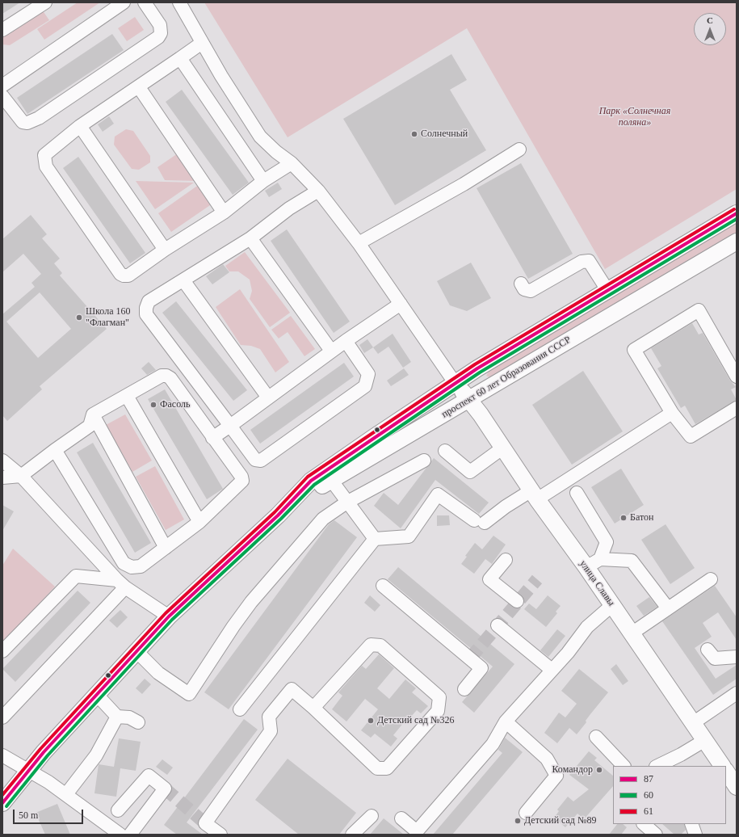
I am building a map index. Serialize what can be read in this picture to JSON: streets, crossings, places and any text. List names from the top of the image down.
{
  "streets": {
    "main road": ["проспект 60 лет Образования СССР", "улица Славы"]
  },
  "crossings": [
    ["проспект 60 лет Образования СССР", "улица Славы"]
  ],
  "parks": ["Парк «Солнечная поляна»"],
  "places": [
    "Солнечный",
    "Школа 160 \"Флагман\"",
    "Фасоль",
    "Батон",
    "Детский сад №326",
    "Командор",
    "Детский сад №89"
  ],
  "lines": ["transit line 61", "transit line 87", "transit line 60"],
  "legend": ["87", "60", "61"],
  "scale_bar": "50 m",
  "north": "top"
}
